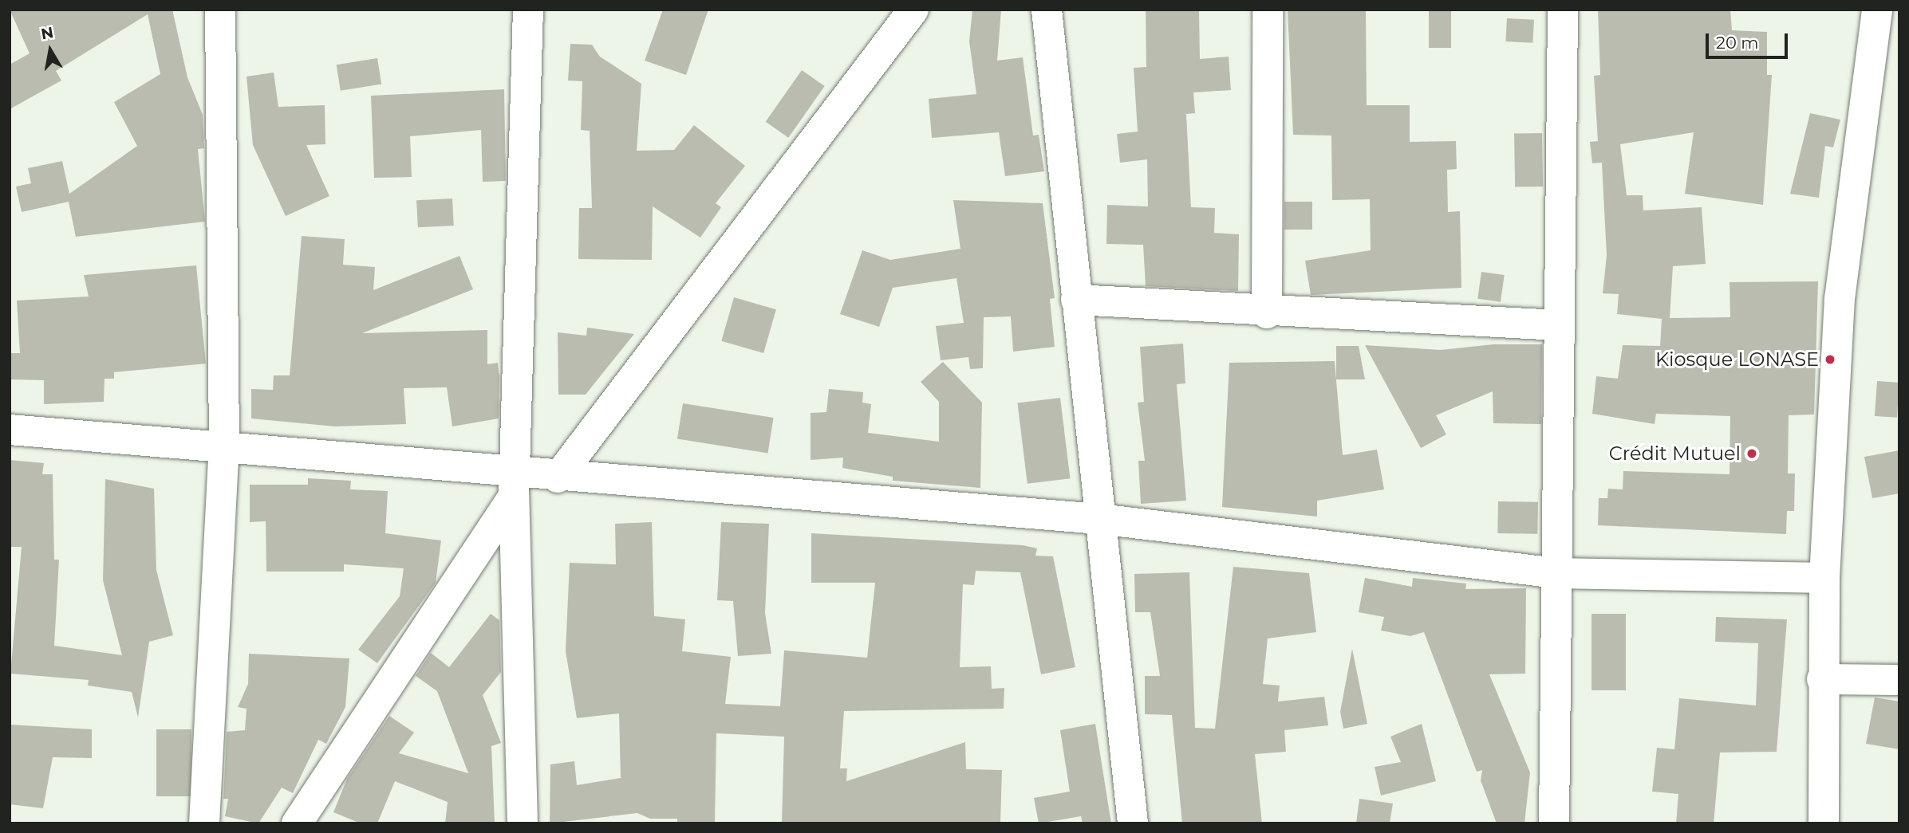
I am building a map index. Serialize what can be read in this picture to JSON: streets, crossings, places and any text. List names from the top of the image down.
{
  "places": ["Kiosque LONASE", "Crédit Mutuel"],
  "scale_bar": "20 m",
  "north": "top"
}
